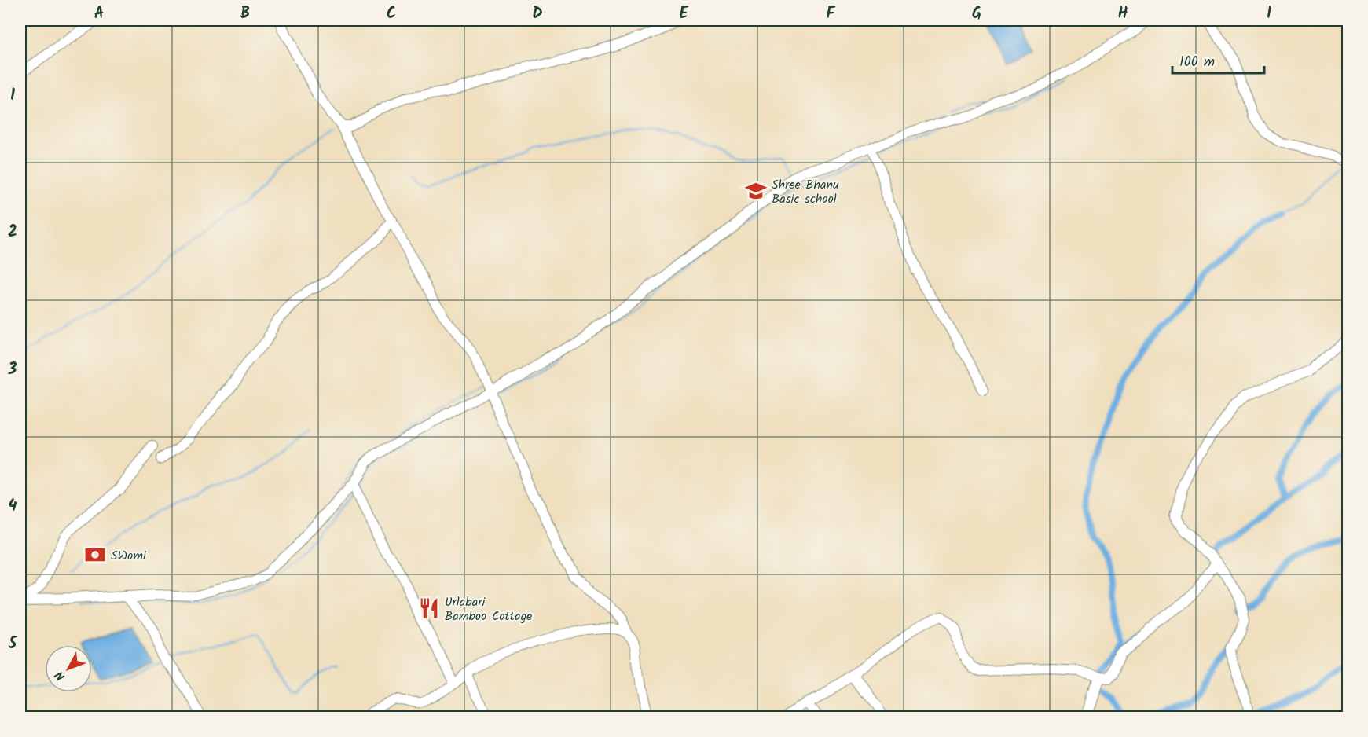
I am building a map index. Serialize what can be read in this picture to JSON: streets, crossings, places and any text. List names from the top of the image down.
{
  "places": {
    "school or university": ["Shree Bhanu Basic school"],
    "bank": ["SWomi"],
    "restaurant": ["Urlabari Bamboo Cottage"]
  },
  "scale_bar": "100 m",
  "north": "bottom left",
  "grid": {
    "columns": [
      "A",
      "B",
      "C",
      "D",
      "E",
      "F",
      "G",
      "H",
      "I"
    ],
    "rows": [
      "1",
      "2",
      "3",
      "4",
      "5"
    ]
  }
}
